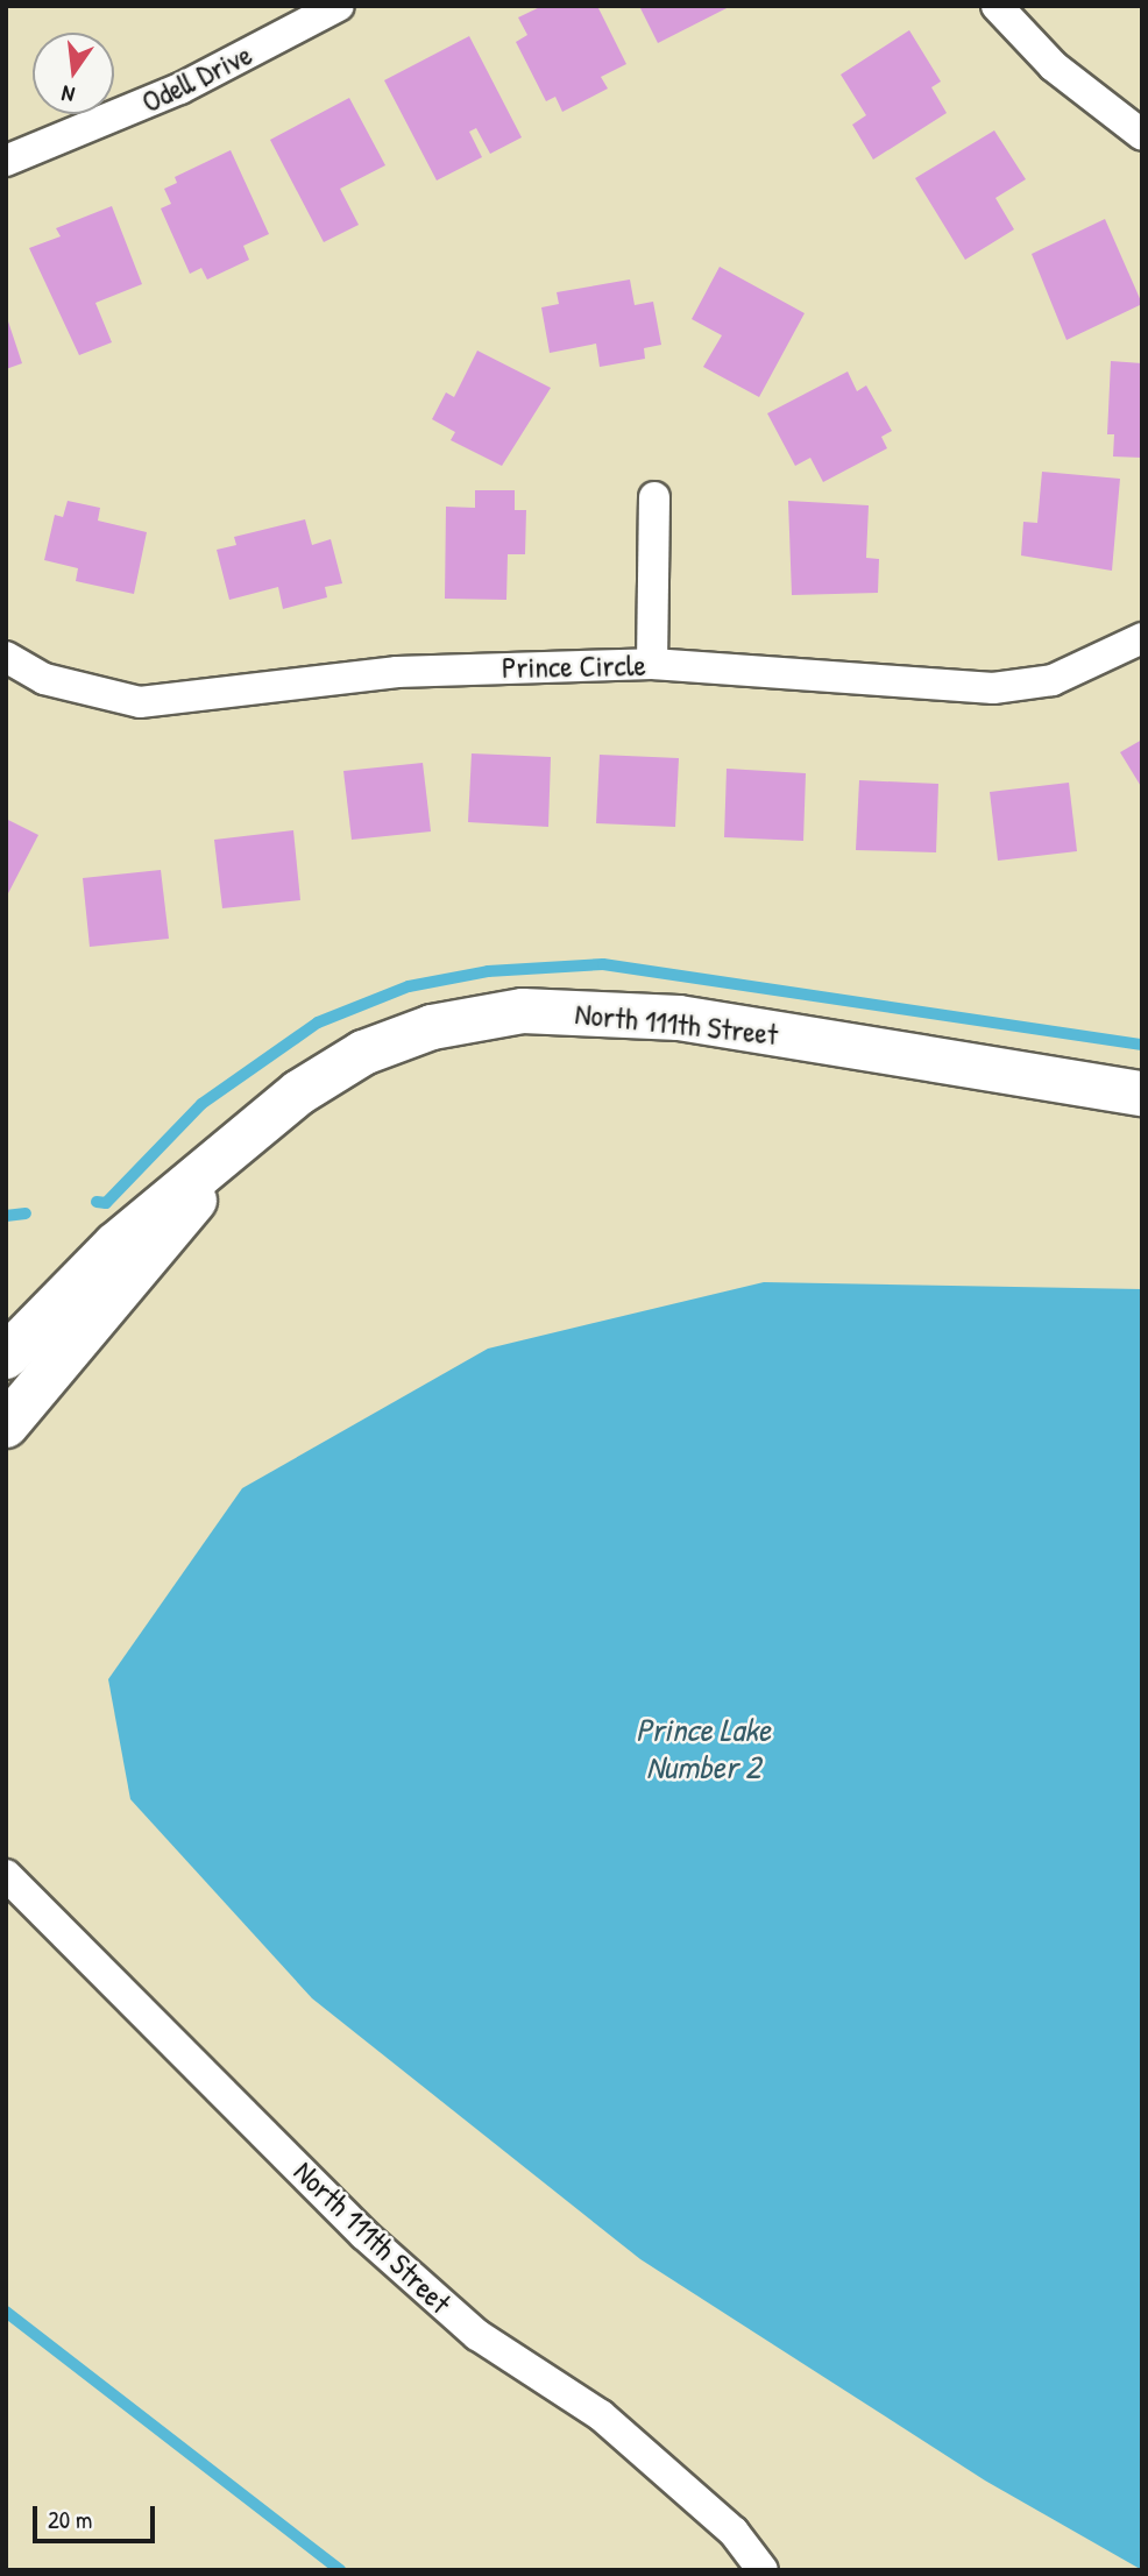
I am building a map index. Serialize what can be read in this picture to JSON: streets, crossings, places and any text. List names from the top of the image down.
{
  "streets": {
    "street": ["Odell Drive", "Prince Circle", "North 111th Street"]
  },
  "water": ["Prince Lake Number 2"],
  "scale_bar": "20 m",
  "north": "bottom"
}
